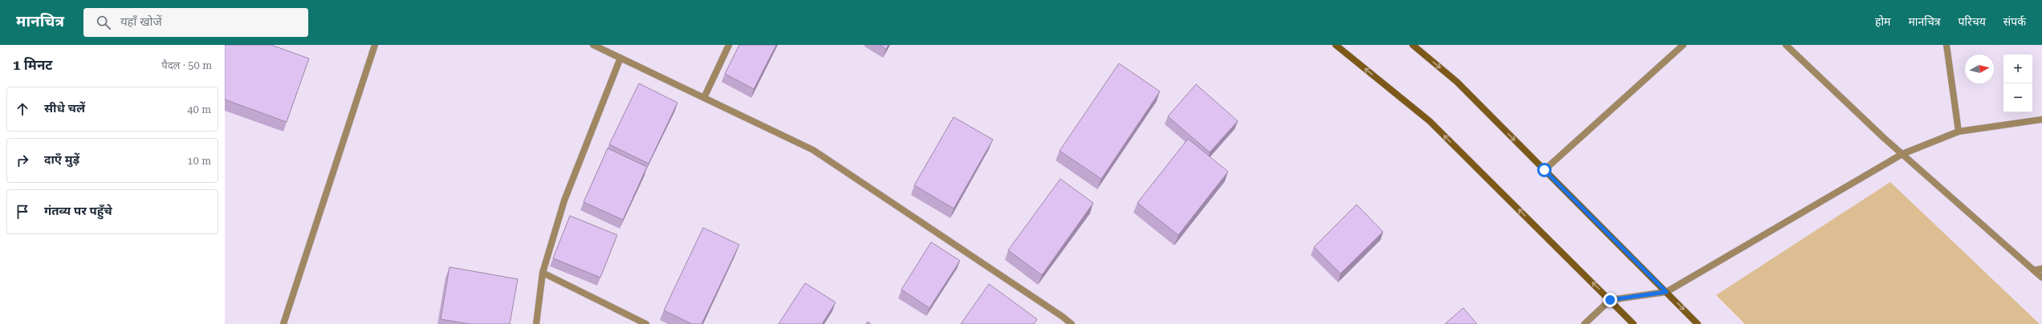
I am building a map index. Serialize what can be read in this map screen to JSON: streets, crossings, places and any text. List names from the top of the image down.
{
  "north": "right",
  "page": {
    "header": "मानचित्र",
    "search": "यहाँ खोजें",
    "nav": [
      "होम",
      "मानचित्र",
      "परिचय",
      "संपर्क"
    ],
    "heading": ["1 मिनट", "पैदल · 50 m"],
    "map_buttons": ["+", "−"],
    "list": [
      ["सीधे चलें", "40 m"],
      ["दाएँ मुड़ें", "10 m"],
      "गंतव्य पर पहुँचे"
    ]
  }
}
